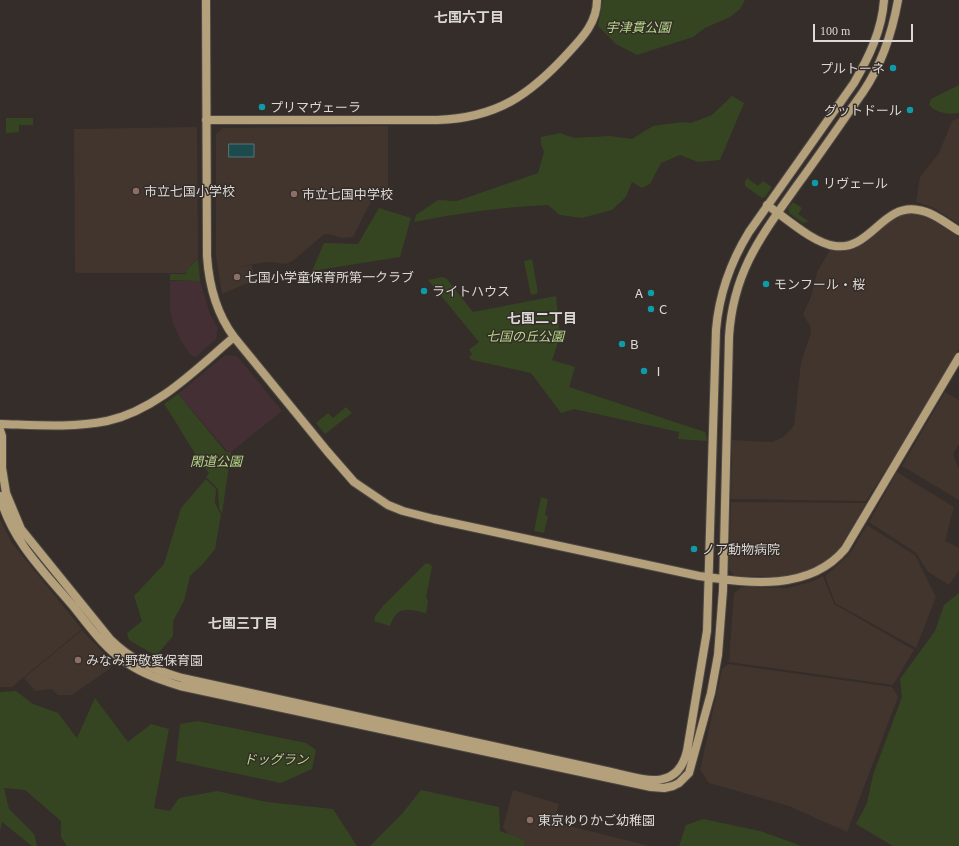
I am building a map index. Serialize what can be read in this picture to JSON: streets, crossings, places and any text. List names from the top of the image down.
{
  "districts": ["七国六丁目", "七国二丁目", "七国三丁目"],
  "parks": [
    "宇津貫公園",
    "七国の丘公園",
    "閑道公園",
    "ドッグラン"
  ],
  "places": [
    "プルトーネ",
    "プリマヴェーラ",
    "グットドール",
    "リヴェール",
    "市立七国小学校",
    "市立七国中学校",
    "七国小学童保育所第一クラブ",
    "モンフール・桜",
    "ライトハウス",
    "A",
    "C",
    "B",
    "Ⅰ",
    "ノア動物病院",
    "みなみ野敬愛保育園",
    "東京ゆりかご幼稚園"
  ],
  "scale_bar": "100 m"
}
